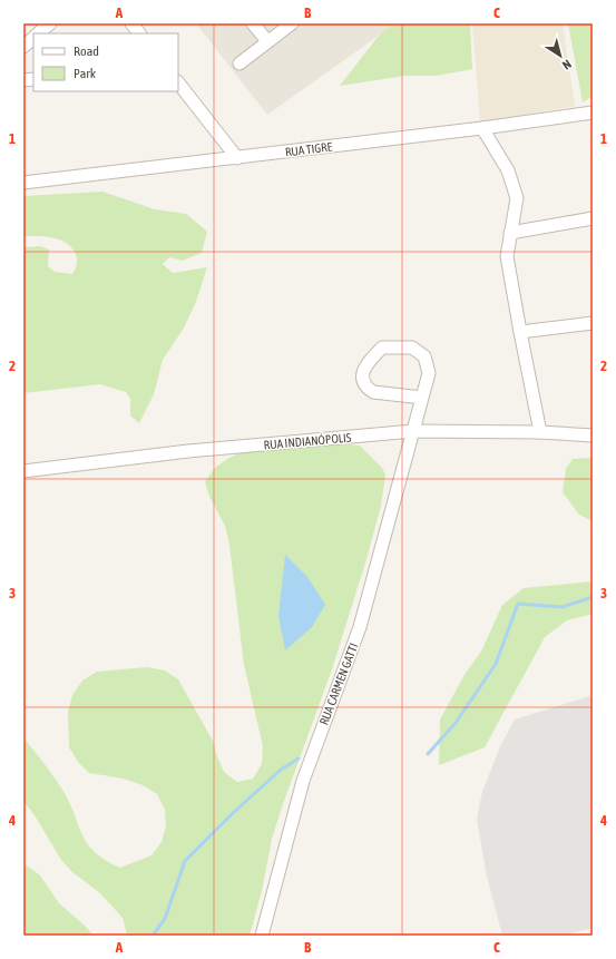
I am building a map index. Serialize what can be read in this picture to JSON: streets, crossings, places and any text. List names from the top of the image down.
{
  "streets": {
    "street": ["RUA TIGRE", "RUA INDIANÓPOLIS", "RUA CARMEN GATTI"]
  },
  "crossings": [
    ["RUA INDIANÓPOLIS", "RUA CARMEN GATTI"]
  ],
  "legend": ["Road", "Park"],
  "north": "bottom right",
  "grid": {
    "columns": ["A", "B", "C"],
    "rows": [
      "1",
      "2",
      "3",
      "4"
    ]
  }
}
